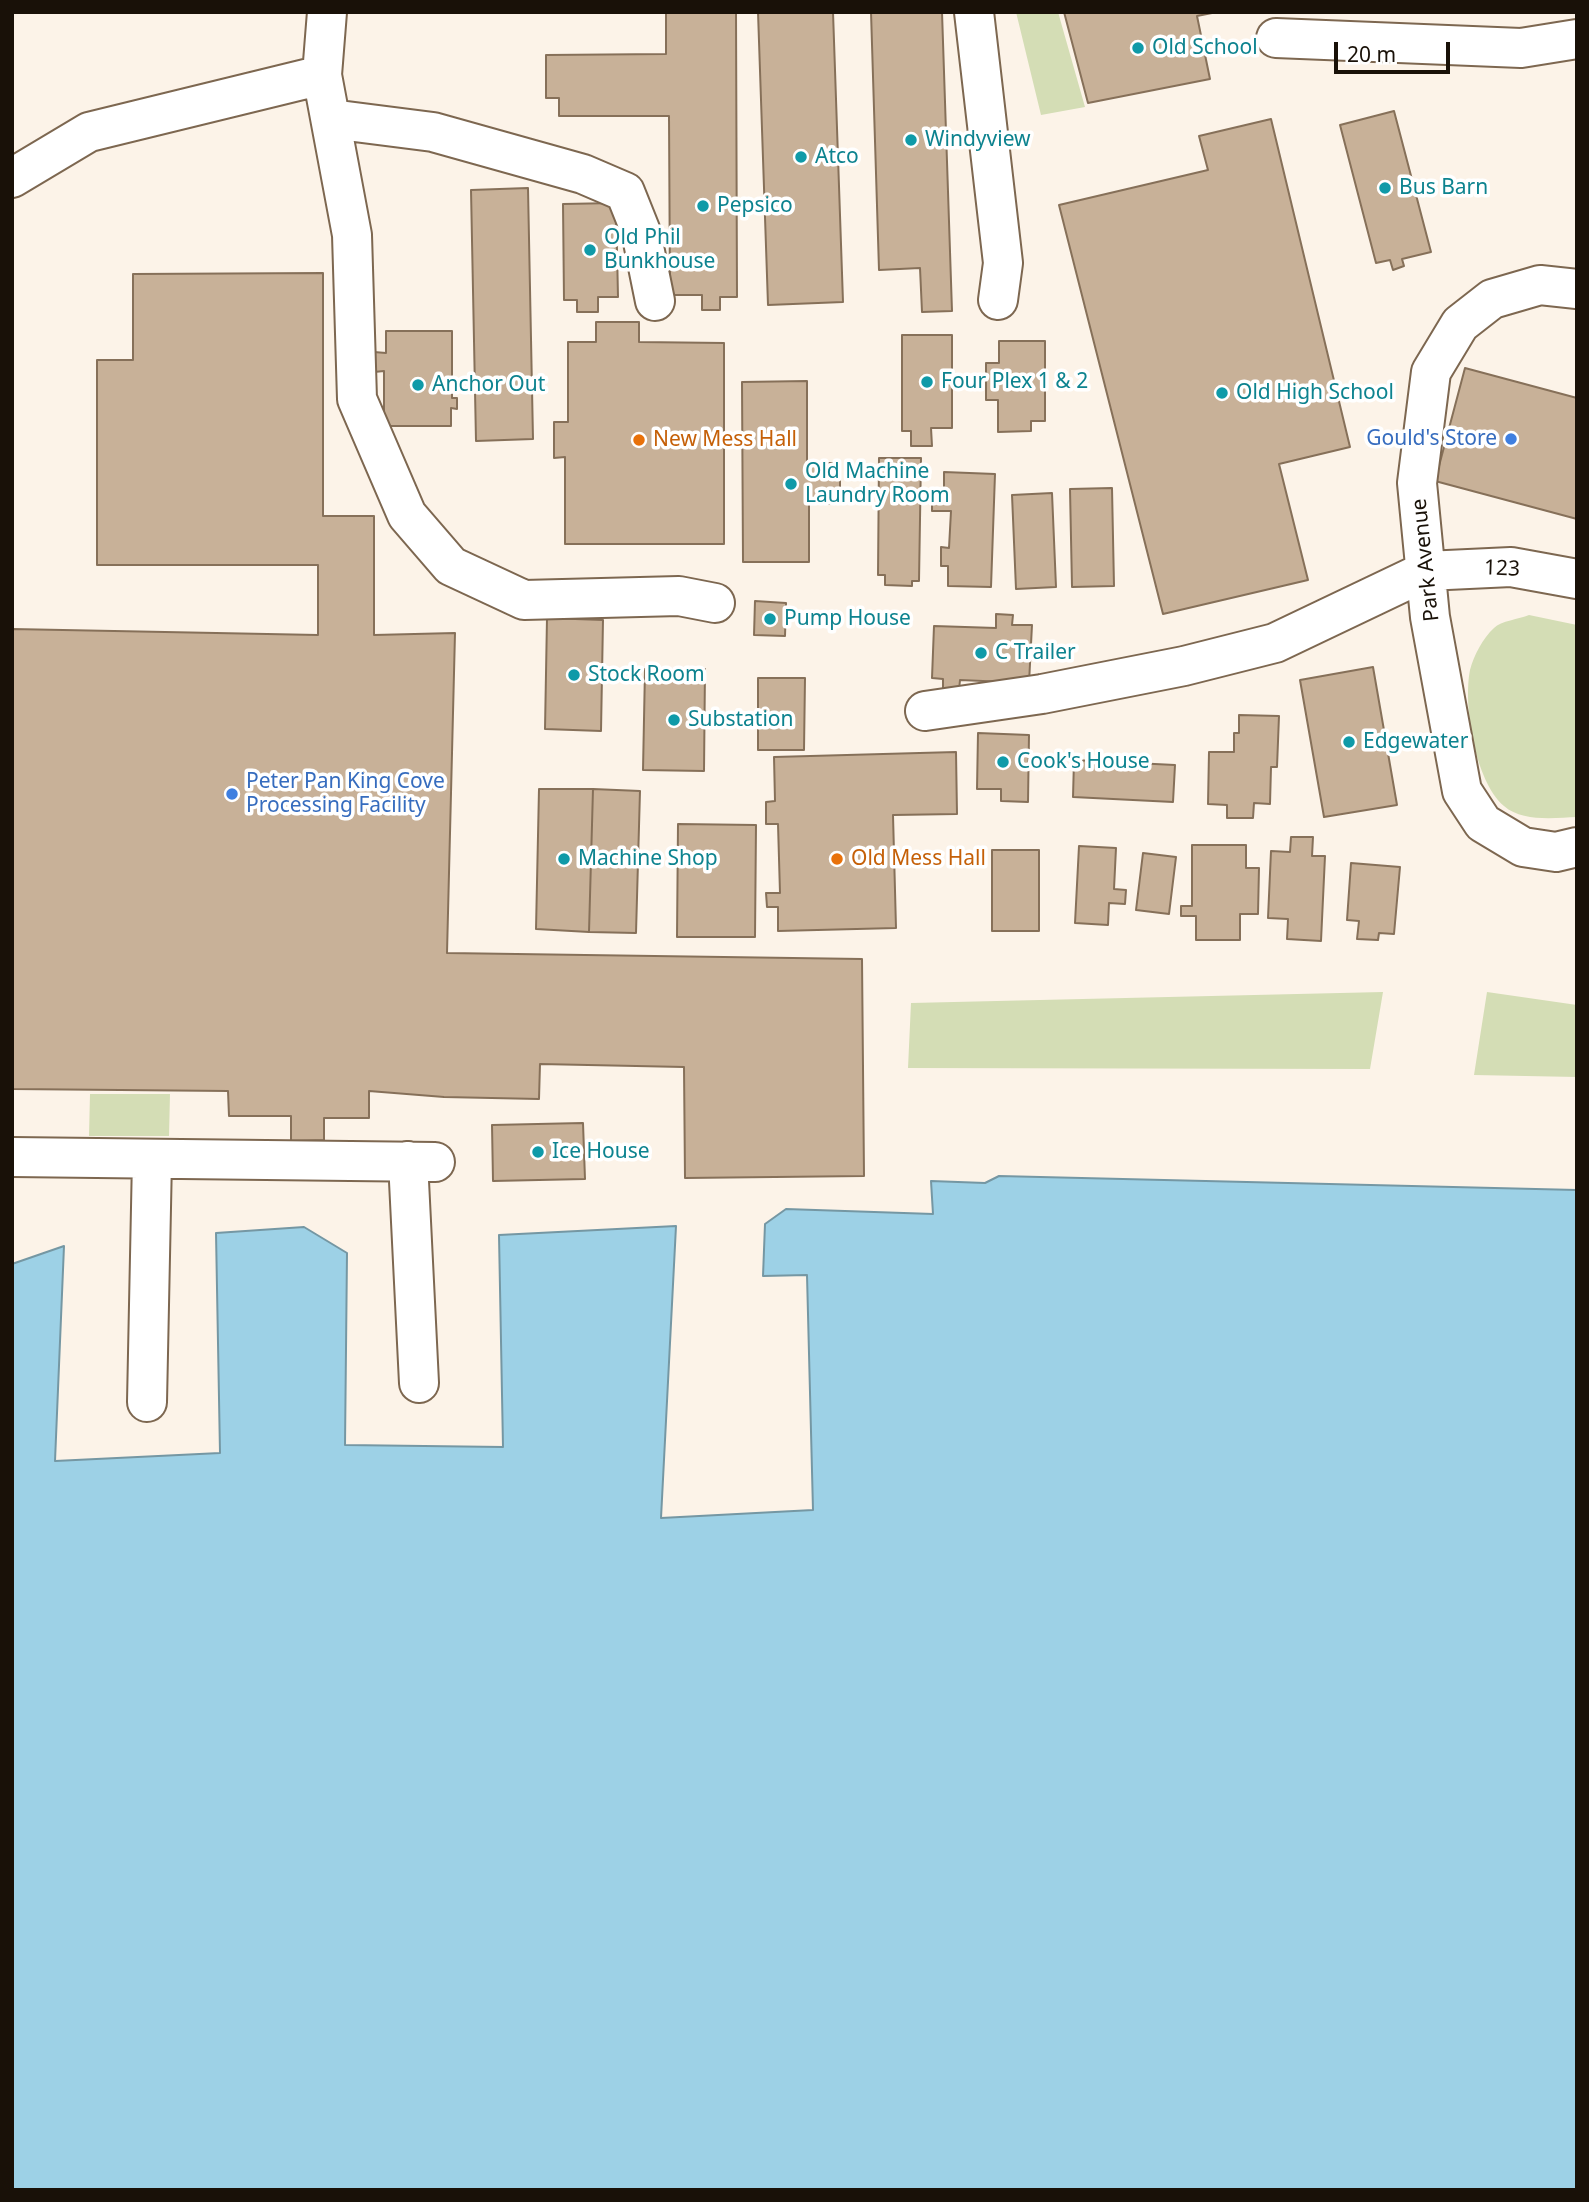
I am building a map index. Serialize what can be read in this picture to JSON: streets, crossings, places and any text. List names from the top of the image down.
{
  "streets": {
    "street": ["Park Avenue", "123"]
  },
  "crossings": [
    ["Park Avenue", "123"]
  ],
  "places": [
    "Old School",
    "Windyview",
    "Atco",
    "Bus Barn",
    "Pepsico",
    "Old Phil Bunkhouse",
    "Four Plex 1 & 2",
    "Anchor Out",
    "Old High School",
    "Gould's Store",
    "New Mess Hall",
    "Old Machine Laundry Room",
    "Pump House",
    "C Trailer",
    "Stock Room",
    "Substation",
    "Edgewater",
    "Cook's House",
    "Peter Pan King Cove Processing Facility",
    "Machine Shop",
    "Old Mess Hall",
    "Ice House"
  ],
  "scale_bar": "20 m"
}
